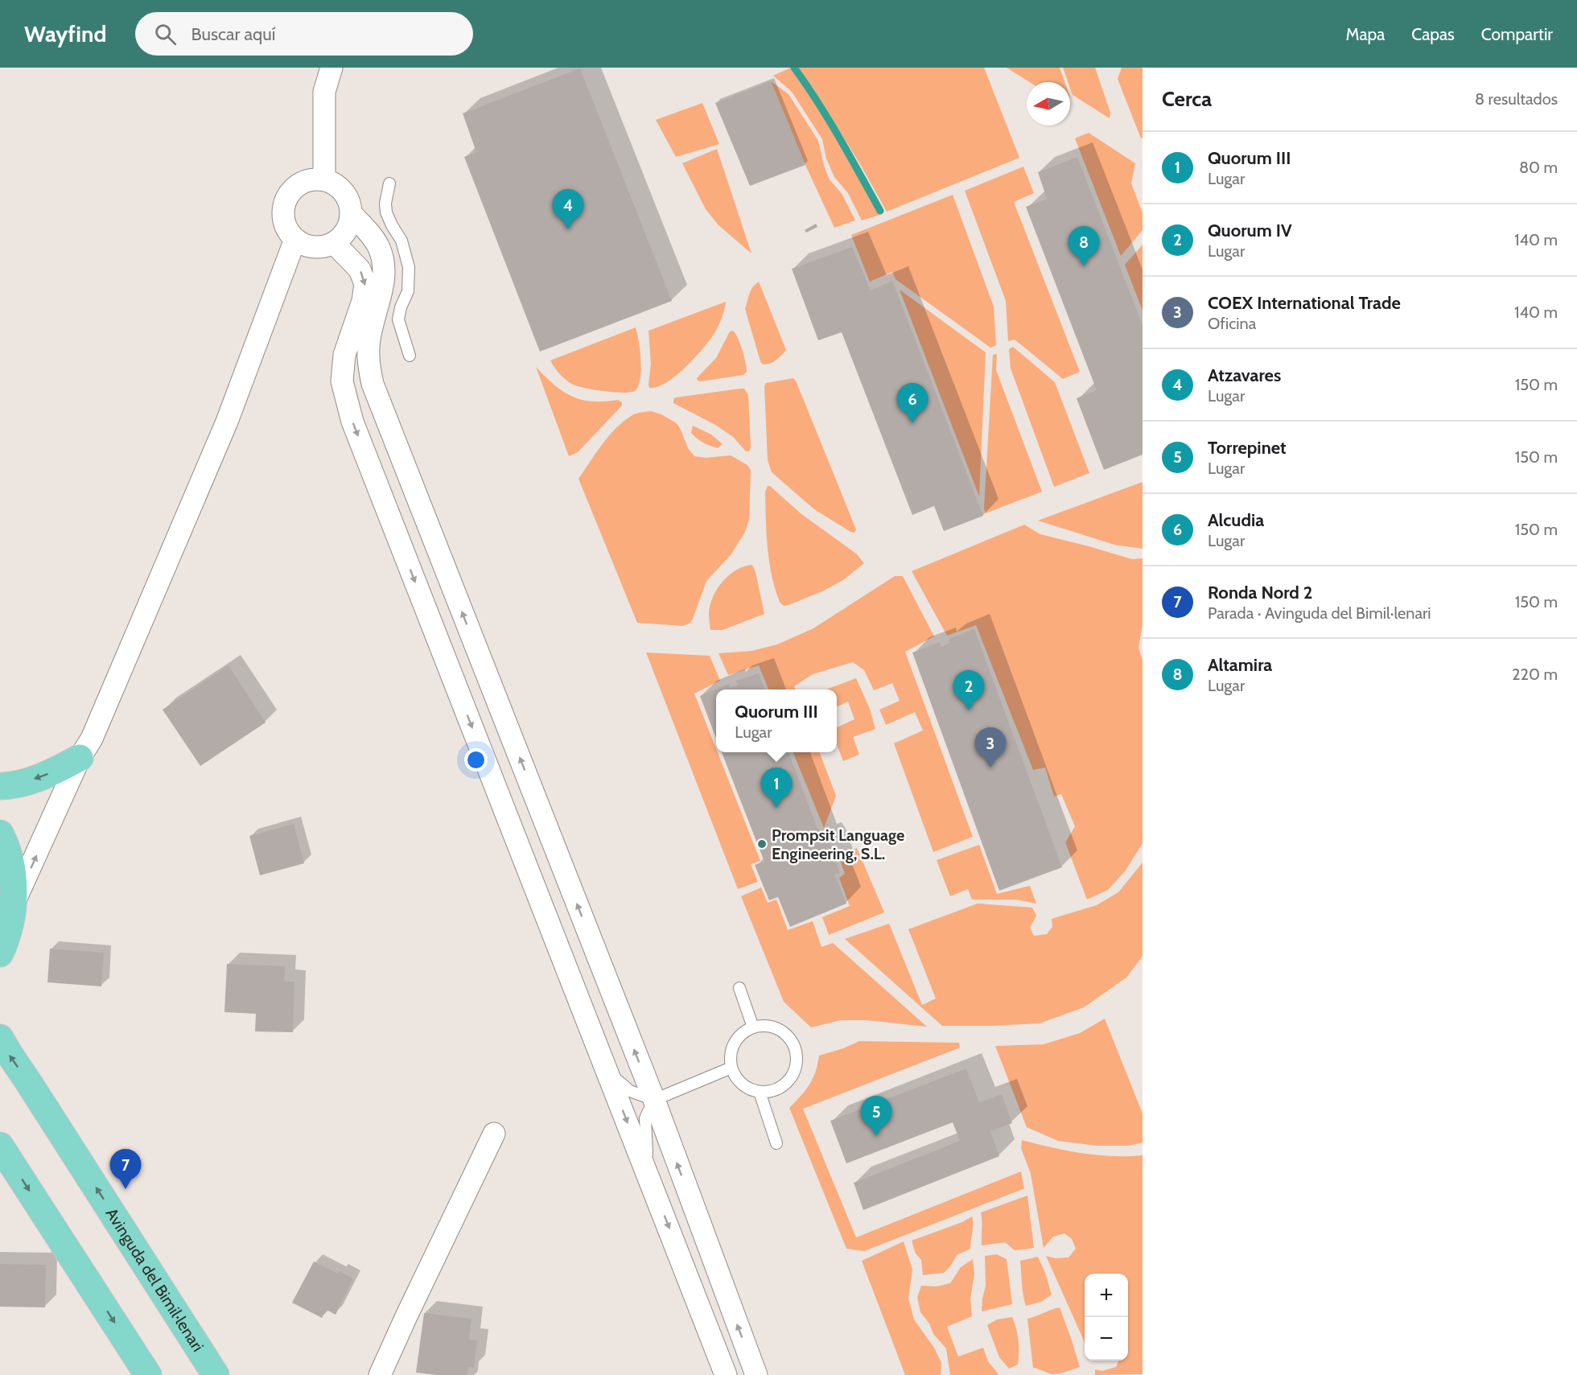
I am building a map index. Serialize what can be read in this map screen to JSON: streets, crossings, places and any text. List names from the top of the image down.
{
  "streets": {
    "main road": ["Avinguda del Bimil·lenari"]
  },
  "places": ["Prompsit Language Engineering, S.L."],
  "north": "left",
  "page": {
    "header": "Wayfind",
    "search": "Buscar aquí",
    "nav": ["Mapa", "Capas", "Compartir"],
    "heading": ["Cerca", "8 resultados"],
    "list": [
      {
        "mark": "1",
        "name": "Quorum III",
        "note": "Lugar",
        "value": "80 m"
      },
      {
        "mark": "2",
        "name": "Quorum IV",
        "note": "Lugar",
        "value": "140 m"
      },
      {
        "mark": "3",
        "name": "COEX International Trade",
        "note": "Oficina",
        "value": "140 m"
      },
      {
        "mark": "4",
        "name": "Atzavares",
        "note": "Lugar",
        "value": "150 m"
      },
      {
        "mark": "5",
        "name": "Torrepinet",
        "note": "Lugar",
        "value": "150 m"
      },
      {
        "mark": "6",
        "name": "Alcudia",
        "note": "Lugar",
        "value": "150 m"
      },
      {
        "mark": "7",
        "name": "Ronda Nord 2",
        "note": "Parada · Avinguda del Bimil·lenari",
        "value": "150 m"
      },
      {
        "mark": "8",
        "name": "Altamira",
        "note": "Lugar",
        "value": "220 m"
      }
    ],
    "pins": [
      "4",
      "8",
      "6",
      "2",
      "3",
      "1",
      "5",
      "7"
    ],
    "popup": ["Quorum III", "Lugar"],
    "map_buttons": ["+", "−"]
  }
}
